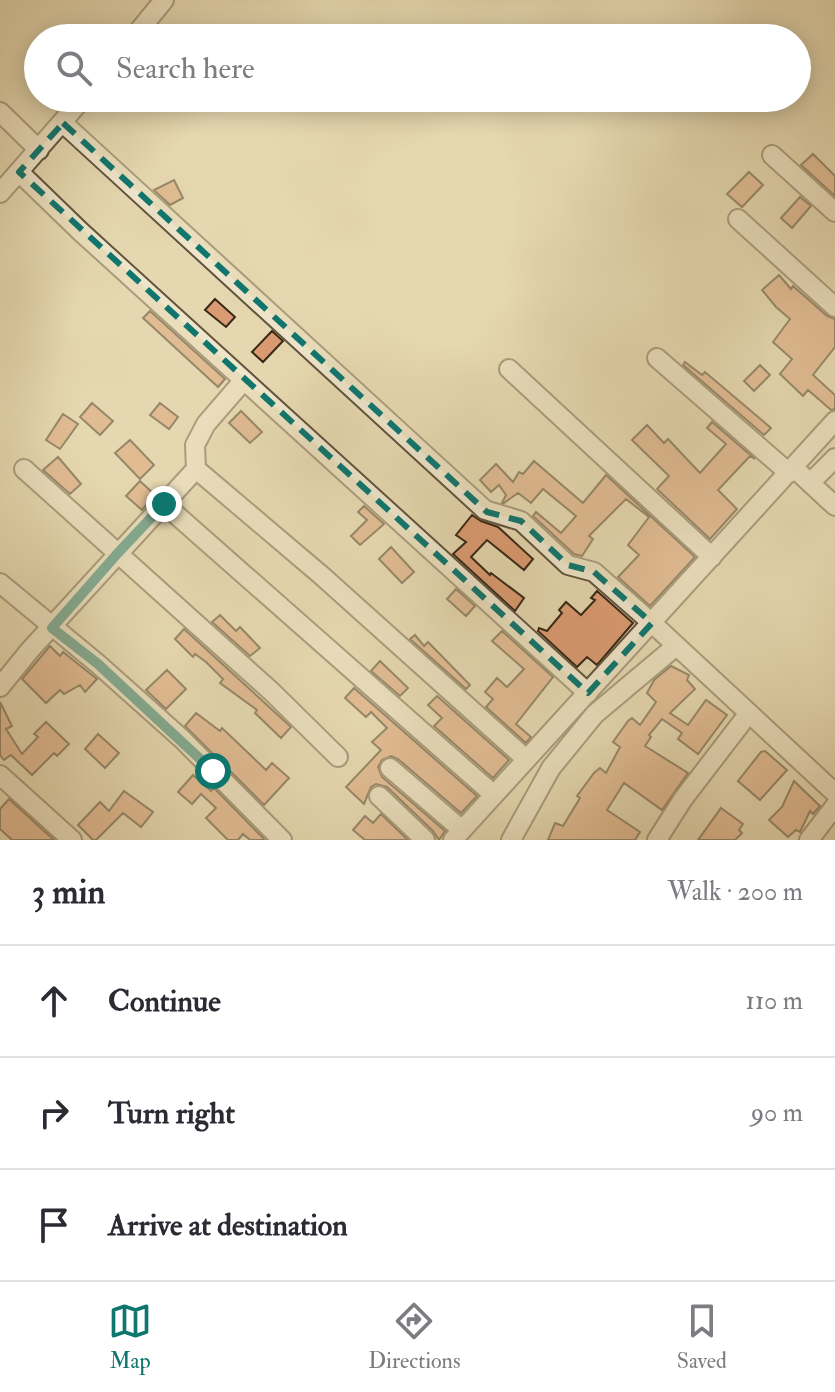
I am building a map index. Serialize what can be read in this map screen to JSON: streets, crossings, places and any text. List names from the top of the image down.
{
  "page": {
    "search": "Search here",
    "heading": ["3 min", "Walk · 200 m"],
    "list": [
      ["Continue", "110 m"],
      ["Turn right", "90 m"],
      "Arrive at destination"
    ],
    "nav": ["Map", "Directions", "Saved"]
  }
}
